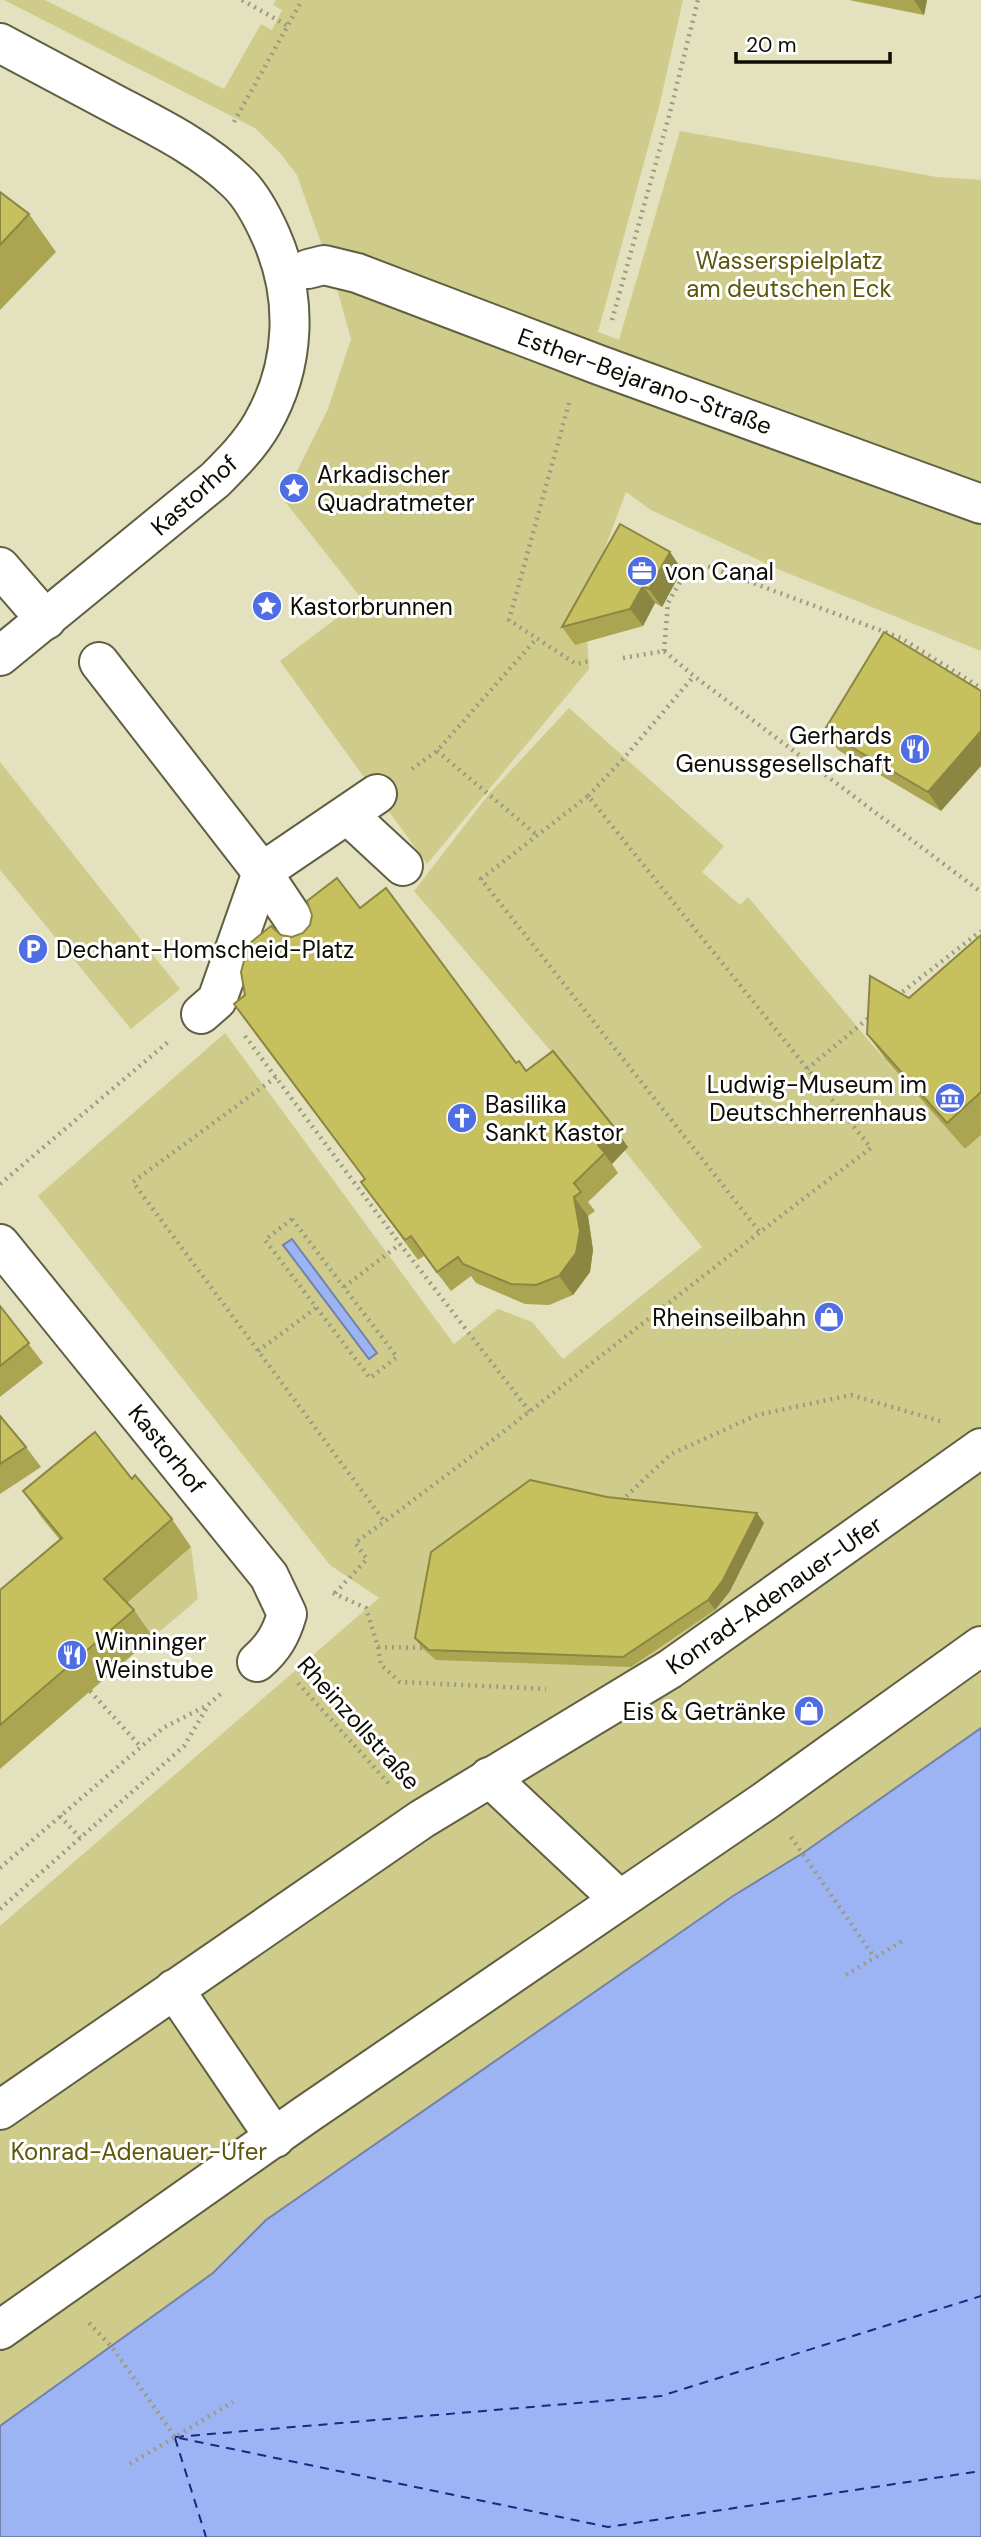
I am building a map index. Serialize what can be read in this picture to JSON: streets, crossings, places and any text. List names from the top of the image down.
{
  "streets": {
    "street": ["Esther-Bejarano-Straße", "Kastorhof", "Konrad-Adenauer-Ufer"],
    "path": ["Rheinzollstraße"]
  },
  "crossings": [
    ["Esther-Bejarano-Straße", "Kastorhof"],
    ["Kastorhof", "Rheinzollstraße"],
    ["Konrad-Adenauer-Ufer", "Rheinzollstraße"]
  ],
  "parks": ["Wasserspielplatz am deutschen Eck", "Konrad-Adenauer-Ufer"],
  "places": {
    "place": ["Arkadischer Quadratmeter", "Kastorbrunnen"],
    "office": ["von Canal"],
    "restaurant": ["Gerhards Genussgesellschaft", "Winninger Weinstube"],
    "parking": ["Dechant-Homscheid-Platz"],
    "museum": ["Ludwig-Museum im Deutschherrenhaus"],
    "church": ["Basilika Sankt Kastor"],
    "shop": ["Rheinseilbahn", "Eis & Getränke"]
  },
  "scale_bar": "20 m"
}
